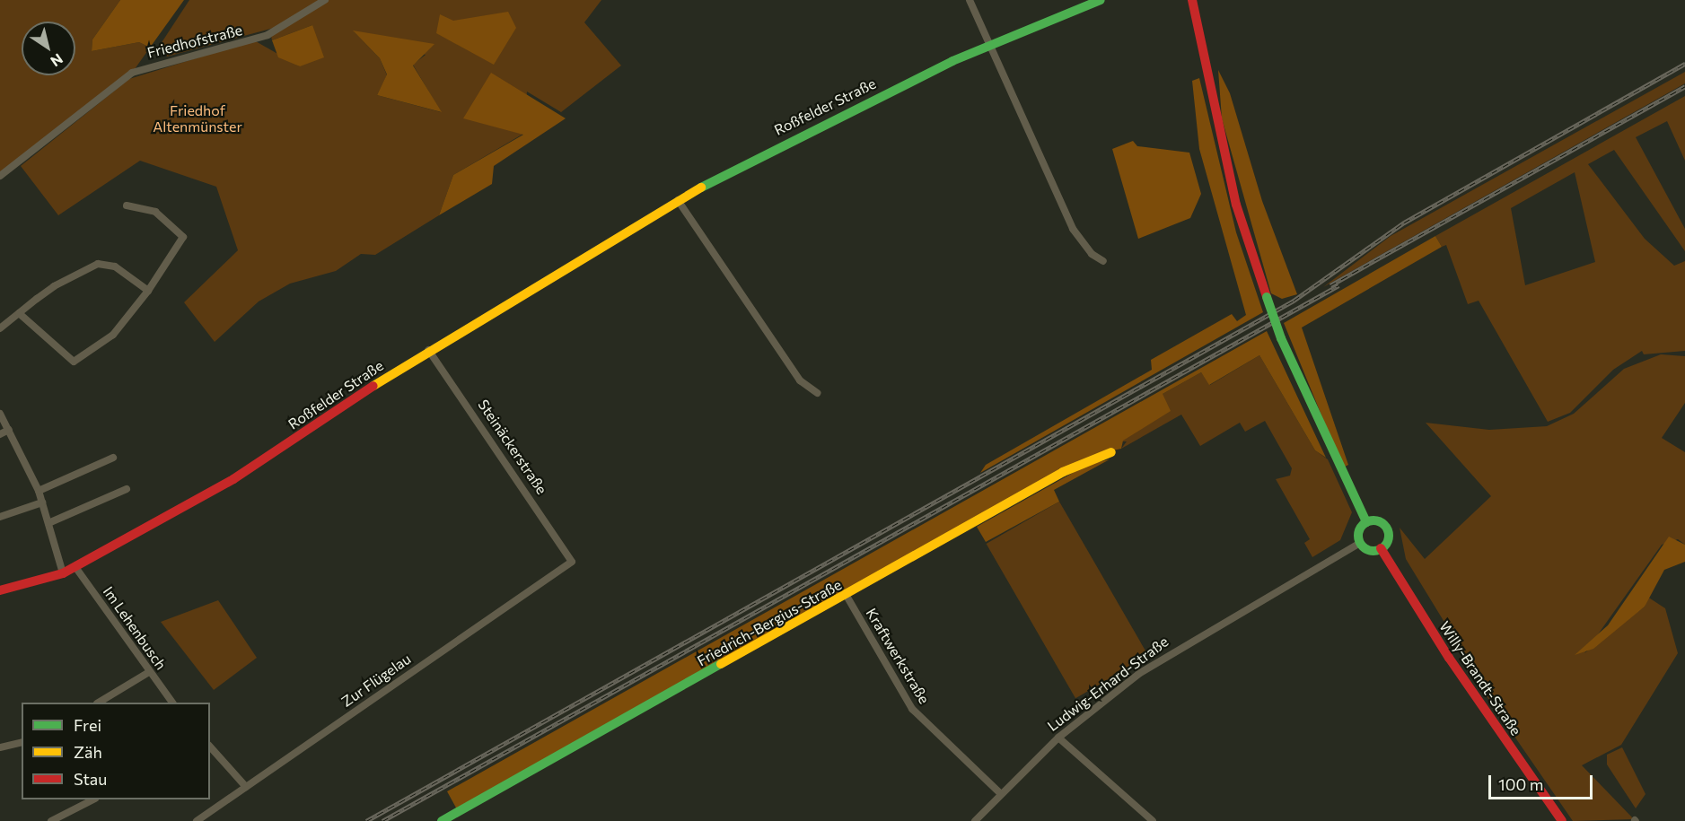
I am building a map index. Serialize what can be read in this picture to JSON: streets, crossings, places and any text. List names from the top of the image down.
{
  "streets": {
    "street": [
      "Friedhofstraße",
      "Roßfelder Straße",
      "Steinäckerstraße",
      "Friedrich-Bergius-Straße",
      "Im Lehenbusch",
      "Kraftwerkstraße",
      "Willy-Brandt-Straße",
      "Zur Flügelau",
      "Ludwig-Erhard-Straße"
    ]
  },
  "crossings": [
    ["Roßfelder Straße", "Steinäckerstraße"],
    ["Roßfelder Straße", "Im Lehenbusch"],
    ["Steinäckerstraße", "Zur Flügelau"],
    ["Friedrich-Bergius-Straße", "Kraftwerkstraße"],
    ["Kraftwerkstraße", "Ludwig-Erhard-Straße"],
    ["Willy-Brandt-Straße", "Ludwig-Erhard-Straße"]
  ],
  "parks": ["Friedhof Altenmünster"],
  "legend": ["Frei", "Zäh", "Stau"],
  "scale_bar": "100 m",
  "north": "bottom right"
}
